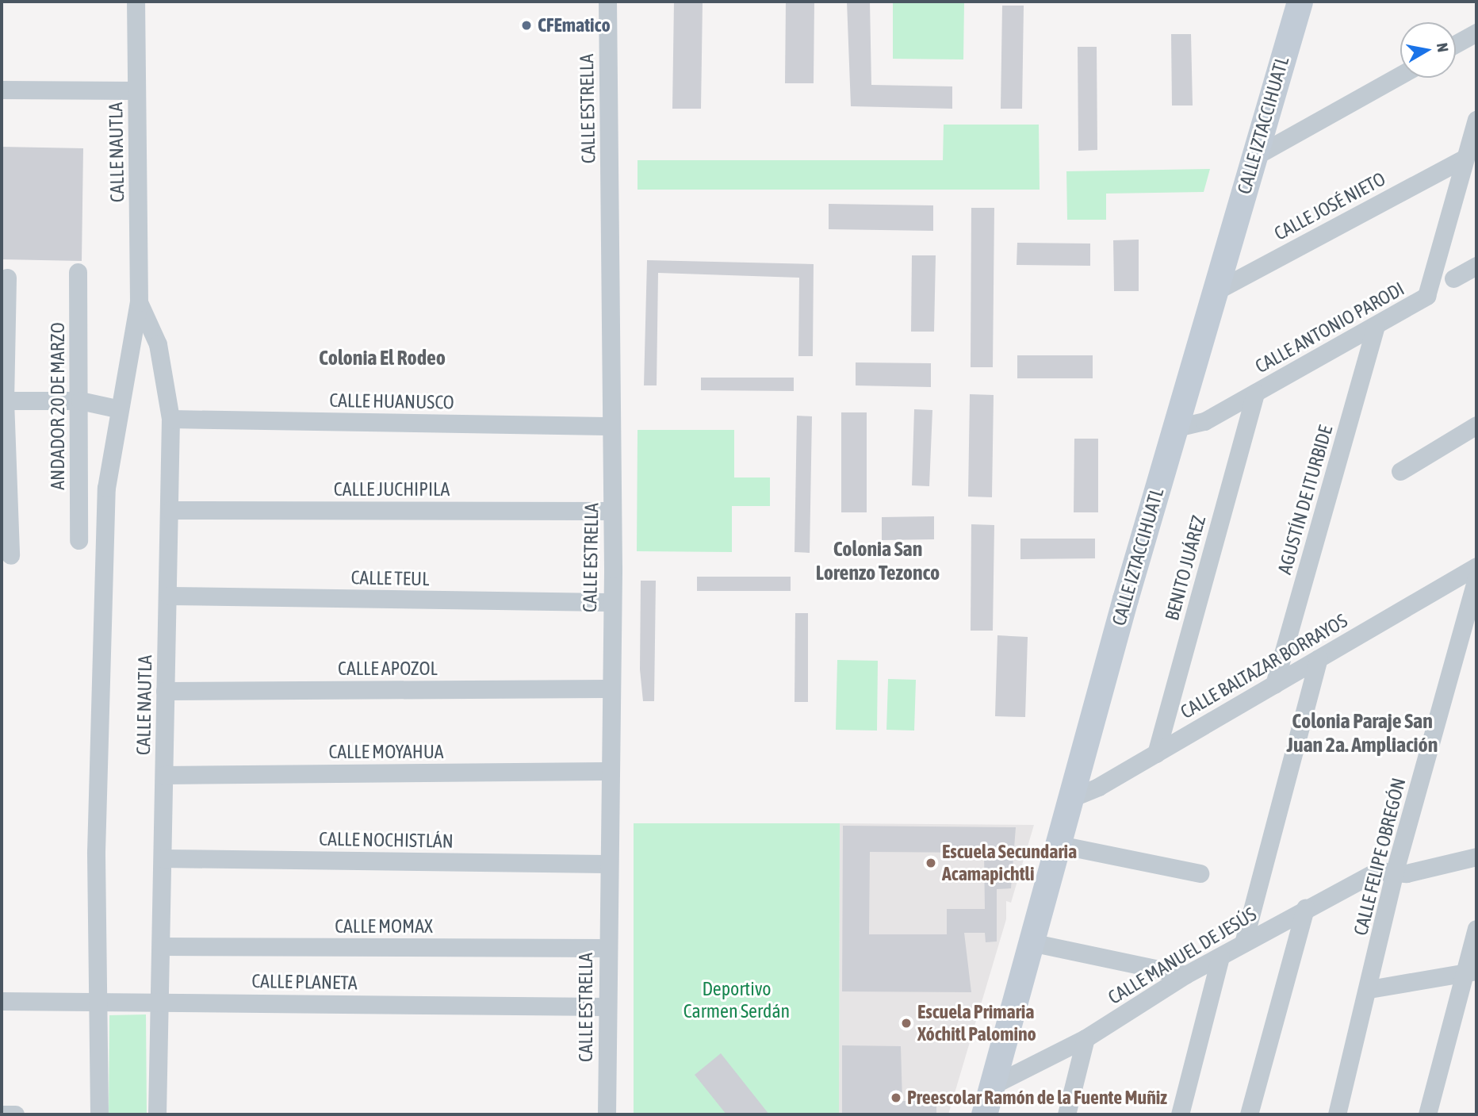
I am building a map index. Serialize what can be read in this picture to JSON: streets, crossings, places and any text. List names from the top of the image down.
{
  "streets": {
    "street": [
      "CALLE ESTRELLA",
      "CALLE IZTACCIHUATL",
      "CALLE NAUTLA",
      "CALLE JOSÉ NIETO",
      "CALLE ANTONIO PARODI",
      "CALLE HUANUSCO",
      "ANDADOR 20 DE MARZO",
      "CALLE JUCHIPILA",
      "AGUSTÍN DE ITURBIDE",
      "BENITO JUÁREZ",
      "CALLE TEUL",
      "CALLE BALTAZAR BORRAYOS",
      "CALLE APOZOL",
      "CALLE MOYAHUA",
      "CALLE NOCHISTLÁN",
      "CALLE FELIPE OBREGÓN",
      "CALLE MOMAX",
      "CALLE MANUEL DE JESÚS",
      "CALLE PLANETA"
    ]
  },
  "crossings": [
    ["CALLE ESTRELLA", "CALLE HUANUSCO"],
    ["CALLE ESTRELLA", "CALLE JUCHIPILA"],
    ["CALLE ESTRELLA", "CALLE TEUL"],
    ["CALLE ESTRELLA", "CALLE APOZOL"],
    ["CALLE ESTRELLA", "CALLE MOYAHUA"],
    ["CALLE ESTRELLA", "CALLE NOCHISTLÁN"],
    ["CALLE ESTRELLA", "CALLE MOMAX"],
    ["CALLE ESTRELLA", "CALLE PLANETA"],
    ["CALLE IZTACCIHUATL", "CALLE JOSÉ NIETO"],
    ["CALLE IZTACCIHUATL", "CALLE ANTONIO PARODI"],
    ["CALLE IZTACCIHUATL", "CALLE BALTAZAR BORRAYOS"],
    ["CALLE IZTACCIHUATL", "CALLE MANUEL DE JESÚS"],
    ["CALLE NAUTLA", "CALLE HUANUSCO"],
    ["CALLE NAUTLA", "CALLE JUCHIPILA"],
    ["CALLE NAUTLA", "CALLE TEUL"],
    ["CALLE NAUTLA", "CALLE APOZOL"],
    ["CALLE NAUTLA", "CALLE MOYAHUA"],
    ["CALLE NAUTLA", "CALLE NOCHISTLÁN"],
    ["CALLE NAUTLA", "CALLE MOMAX"],
    ["CALLE NAUTLA", "CALLE PLANETA"],
    ["CALLE JOSÉ NIETO", "CALLE ANTONIO PARODI"],
    ["CALLE ANTONIO PARODI", "AGUSTÍN DE ITURBIDE"],
    ["CALLE ANTONIO PARODI", "BENITO JUÁREZ"],
    ["AGUSTÍN DE ITURBIDE", "CALLE BALTAZAR BORRAYOS"],
    ["BENITO JUÁREZ", "CALLE BALTAZAR BORRAYOS"],
    ["CALLE FELIPE OBREGÓN", "CALLE MANUEL DE JESÚS"]
  ],
  "districts": ["Colonia El Rodeo", "Colonia San Lorenzo Tezonco", "Colonia Paraje San Juan 2a. Ampliación"],
  "parks": ["Deportivo Carmen Serdán"],
  "places": [
    "CFEmatico",
    "Escuela Secundaria Acamapichtli",
    "Escuela Primaria Xóchitl Palomino",
    "Preescolar Ramón de la Fuente Muñiz"
  ],
  "north": "right"
}
